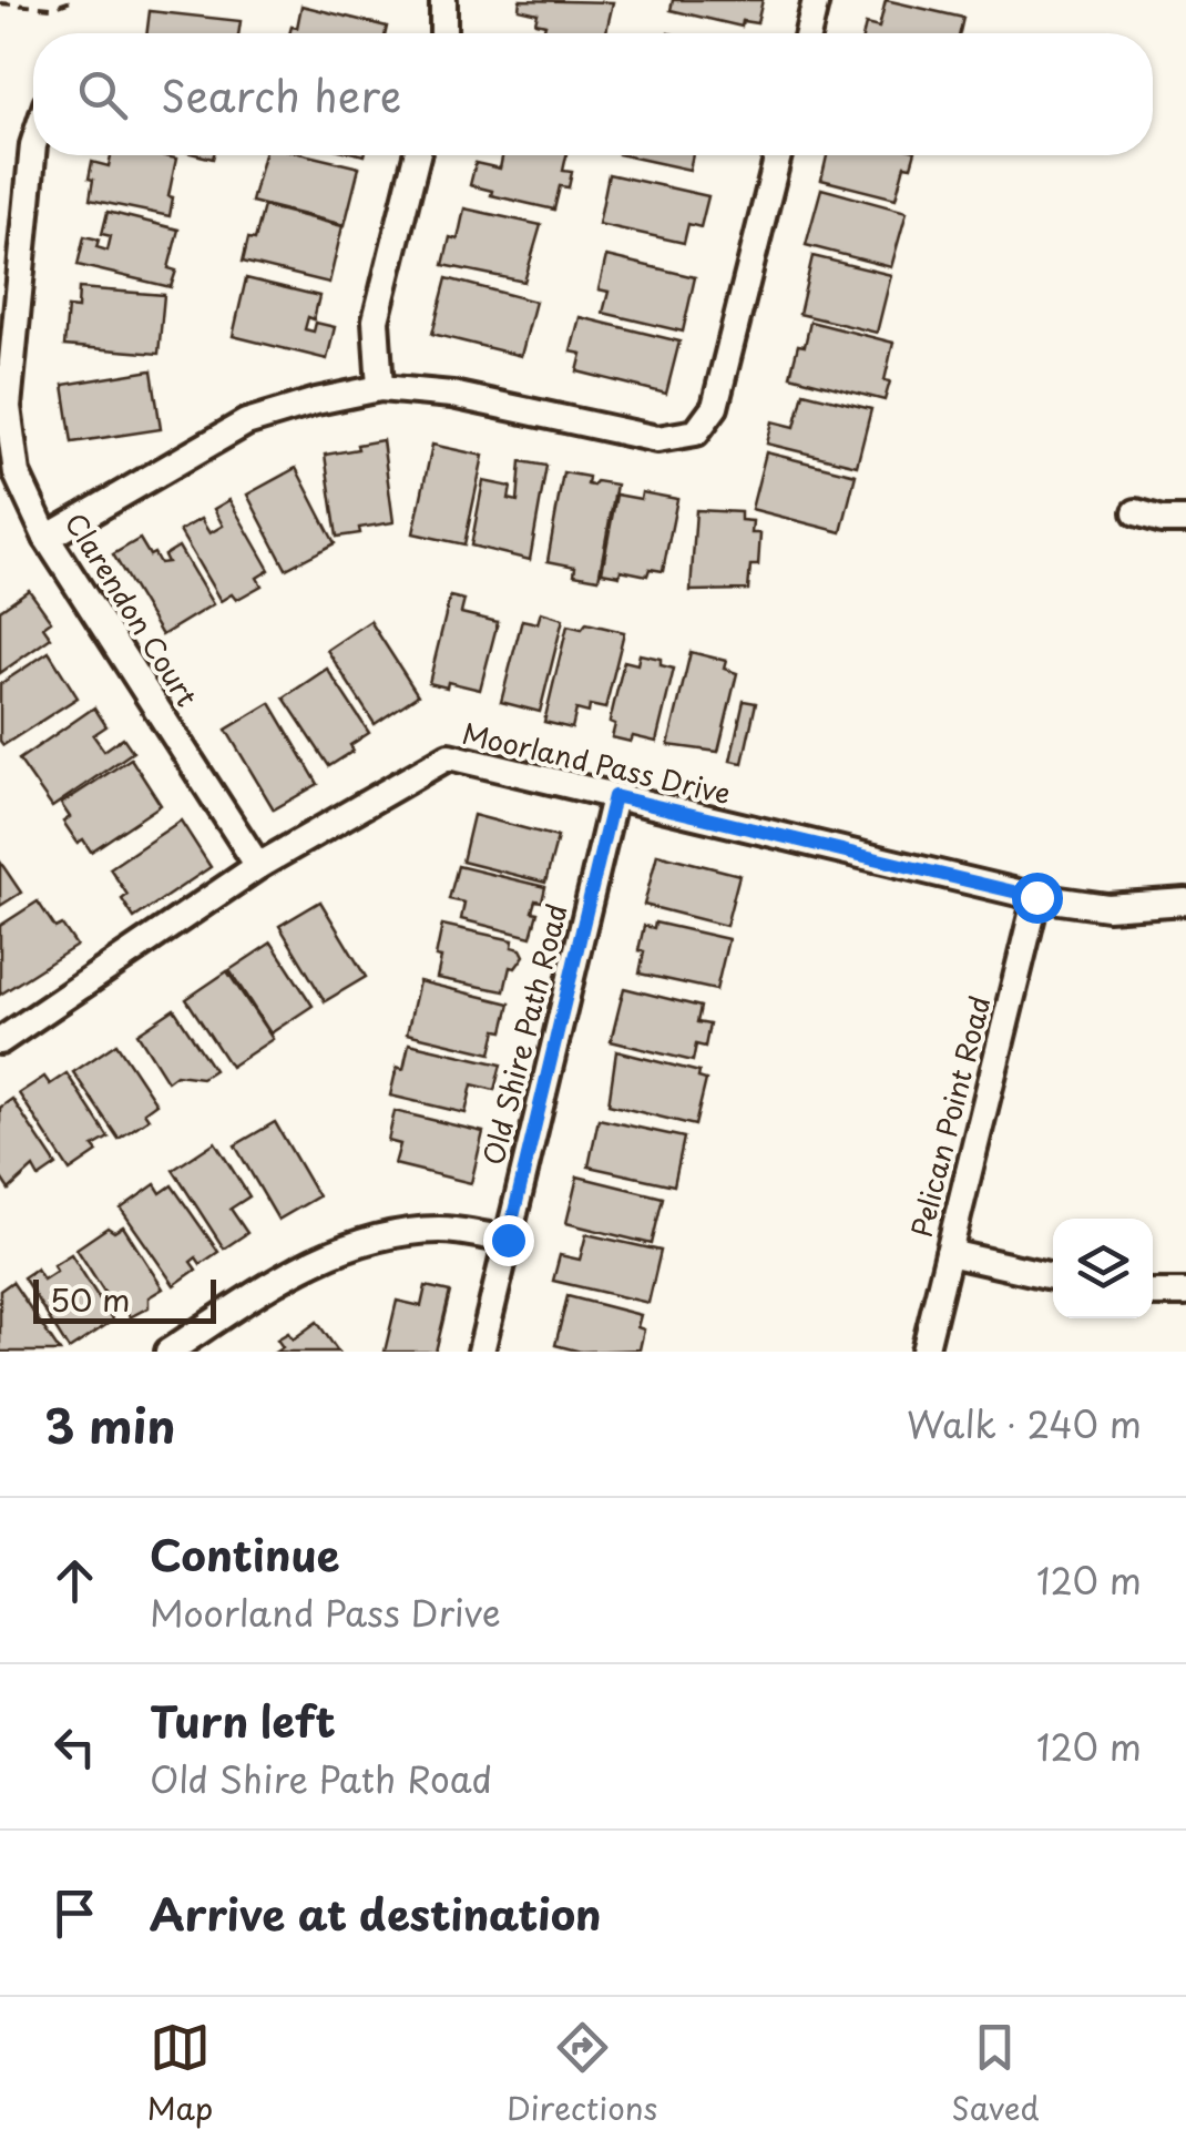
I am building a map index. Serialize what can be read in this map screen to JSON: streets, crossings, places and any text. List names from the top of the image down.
{
  "streets": {
    "street": [
      "Clarendon Court",
      "Moorland Pass Drive",
      "Old Shire Path Road",
      "Pelican Point Road"
    ]
  },
  "crossings": [
    ["Clarendon Court", "Moorland Pass Drive"],
    ["Moorland Pass Drive", "Old Shire Path Road"],
    ["Moorland Pass Drive", "Pelican Point Road"]
  ],
  "scale_bar": "50 m",
  "page": {
    "search": "Search here",
    "scale": "50 m",
    "heading": ["3 min", "Walk · 240 m"],
    "list": [
      ["Continue", "Moorland Pass Drive", "120 m"],
      ["Turn left", "Old Shire Path Road", "120 m"],
      "Arrive at destination"
    ],
    "nav": ["Map", "Directions", "Saved"]
  }
}
